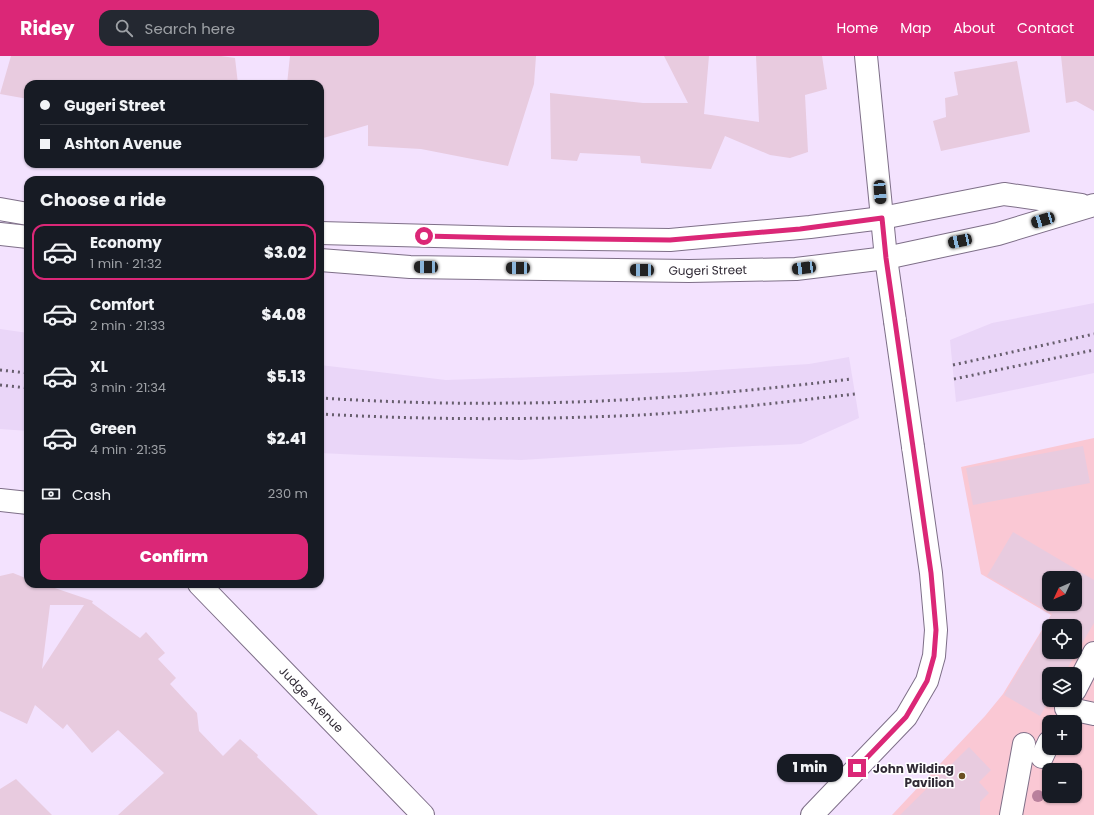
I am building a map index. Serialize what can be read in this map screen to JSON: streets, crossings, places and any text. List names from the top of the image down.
{
  "streets": {
    "main road": ["Gugeri Street", "Judge Avenue"]
  },
  "places": ["John Wilding Pavilion"],
  "north": "bottom left",
  "page": {
    "header": "Ridey",
    "search": "Search here",
    "nav": [
      "Home",
      "Map",
      "About",
      "Contact"
    ],
    "banner": ["Gugeri Street", "Ashton Avenue"],
    "heading": "Choose a ride",
    "list": [
      {
        "name": "Economy",
        "note": "1 min · 21:32",
        "value": "$3.02"
      },
      {
        "name": "Comfort",
        "note": "2 min · 21:33",
        "value": "$4.08"
      },
      {
        "name": "XL",
        "note": "3 min · 21:34",
        "value": "$5.13"
      },
      {
        "name": "Green",
        "note": "4 min · 21:35",
        "value": "$2.41"
      }
    ],
    "pay": ["Cash", "230 m"],
    "buttons": "Confirm",
    "map_buttons": ["+", "−"],
    "bubble": "1 min"
  }
}
